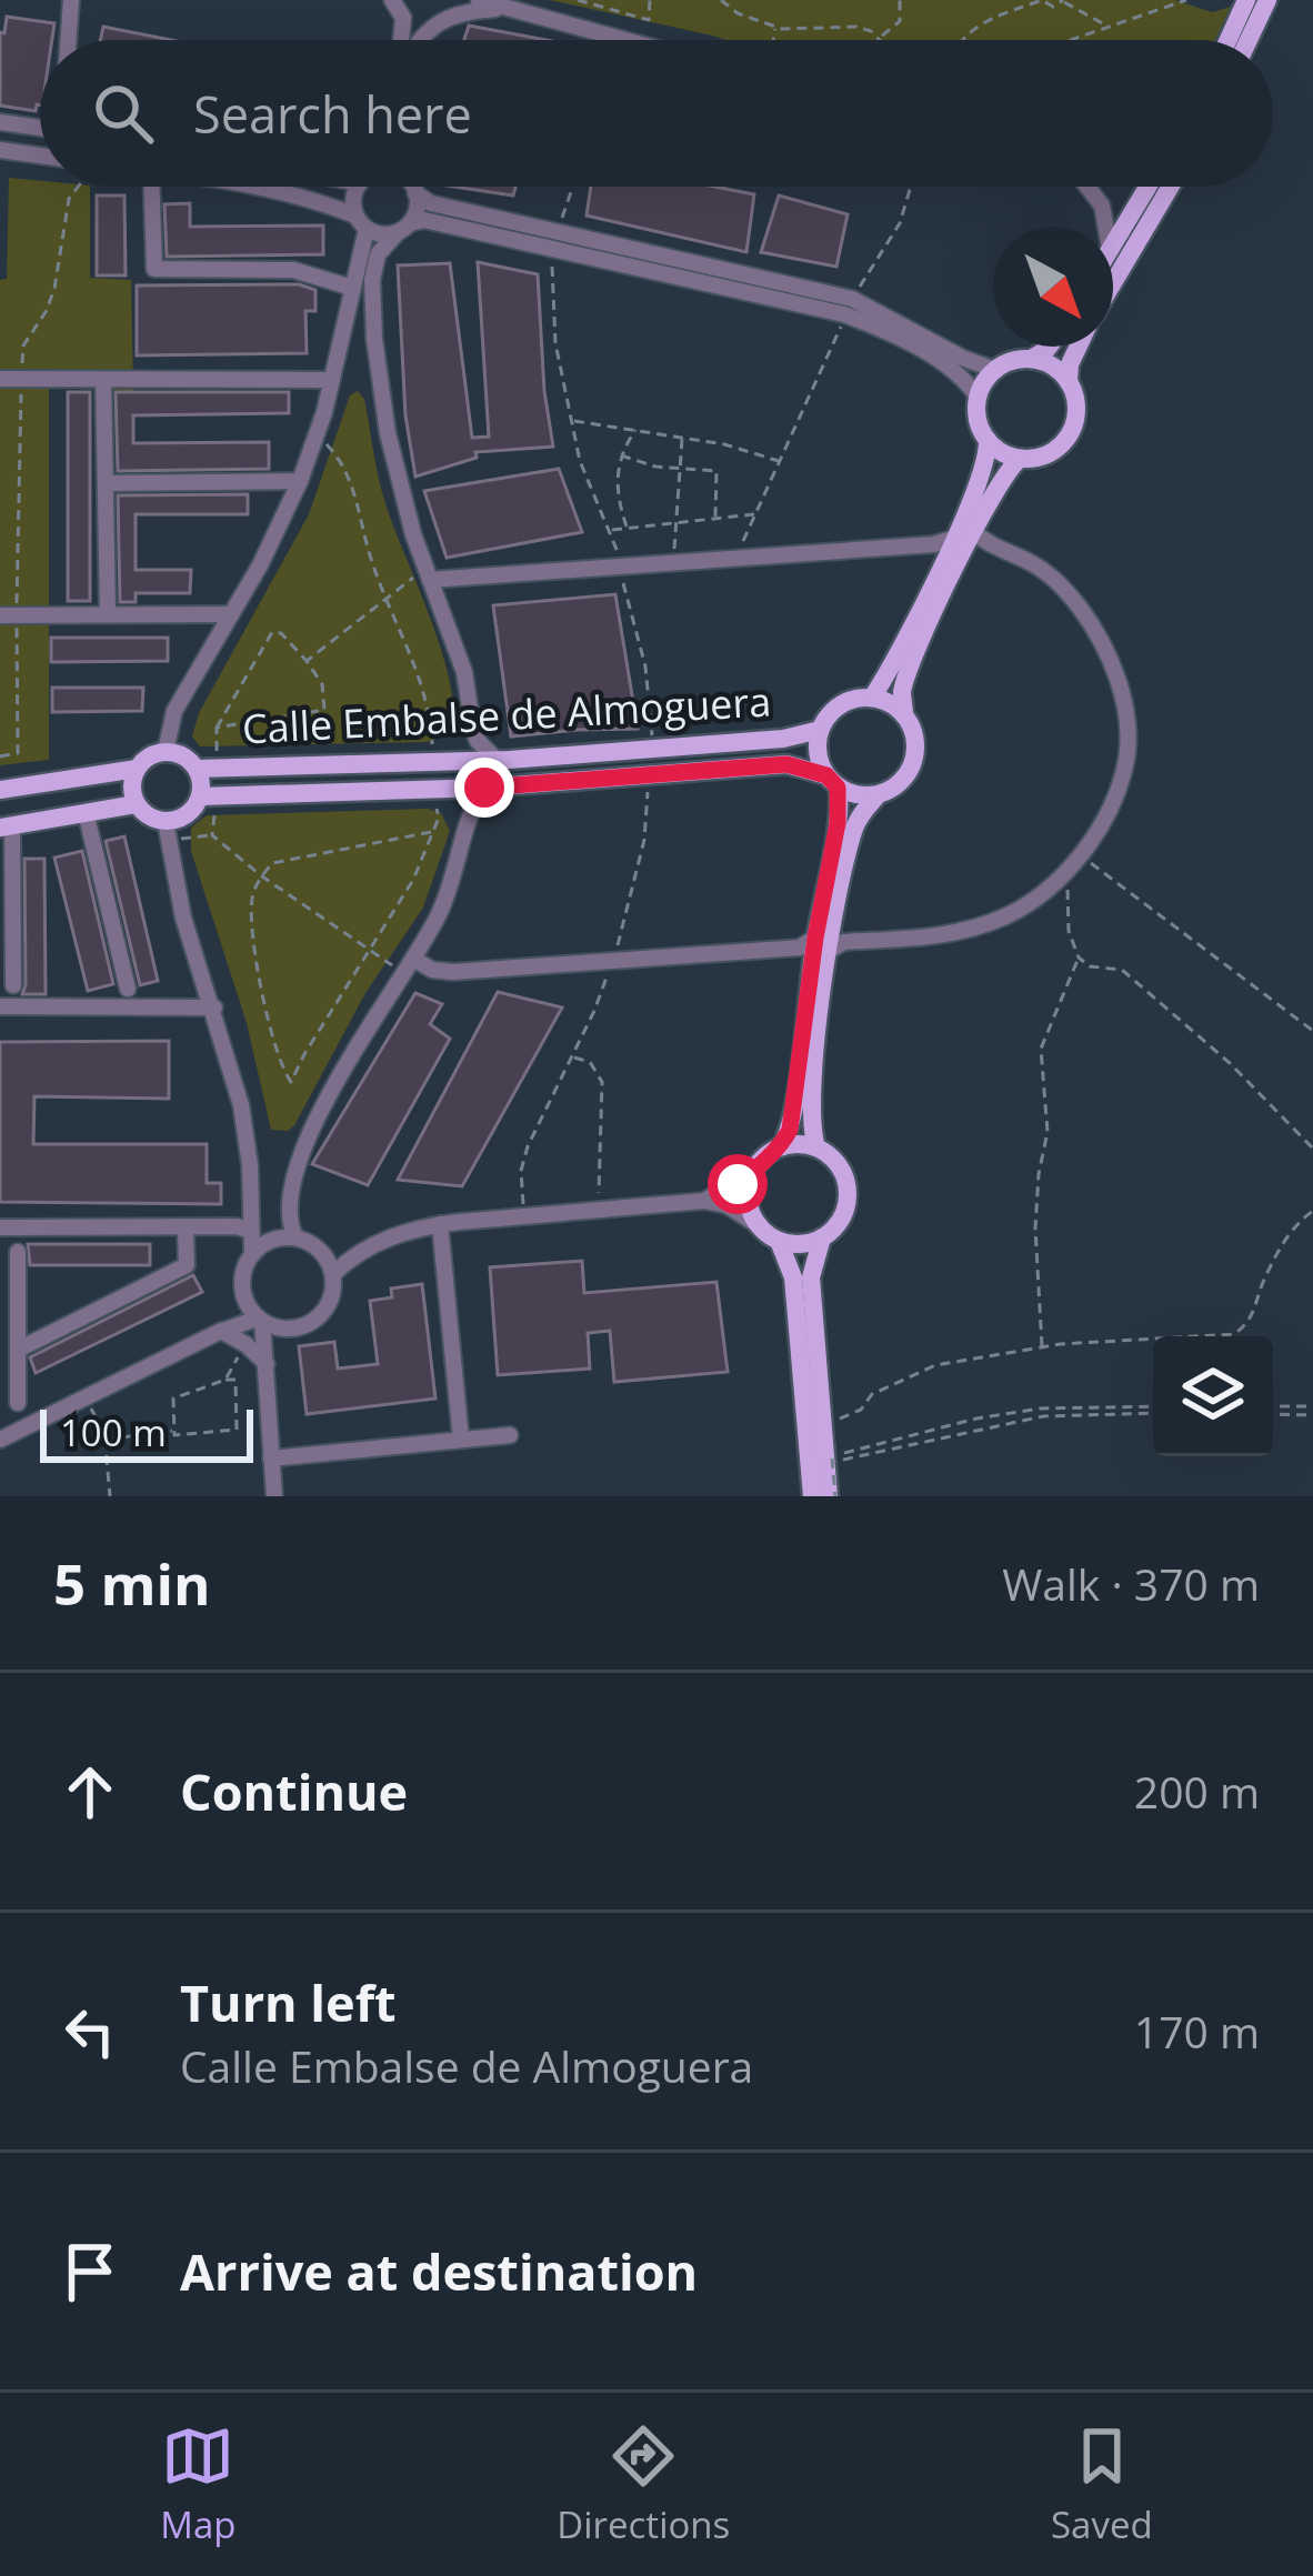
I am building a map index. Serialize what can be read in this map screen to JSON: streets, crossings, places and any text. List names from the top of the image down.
{
  "streets": {
    "main road": ["Calle Embalse de Almoguera"]
  },
  "scale_bar": "100 m",
  "north": "bottom right",
  "page": {
    "search": "Search here",
    "scale": "100 m",
    "heading": ["5 min", "Walk · 370 m"],
    "list": [
      ["Continue", "200 m"],
      ["Turn left", "Calle Embalse de Almoguera", "170 m"],
      "Arrive at destination"
    ],
    "nav": ["Map", "Directions", "Saved"]
  }
}
